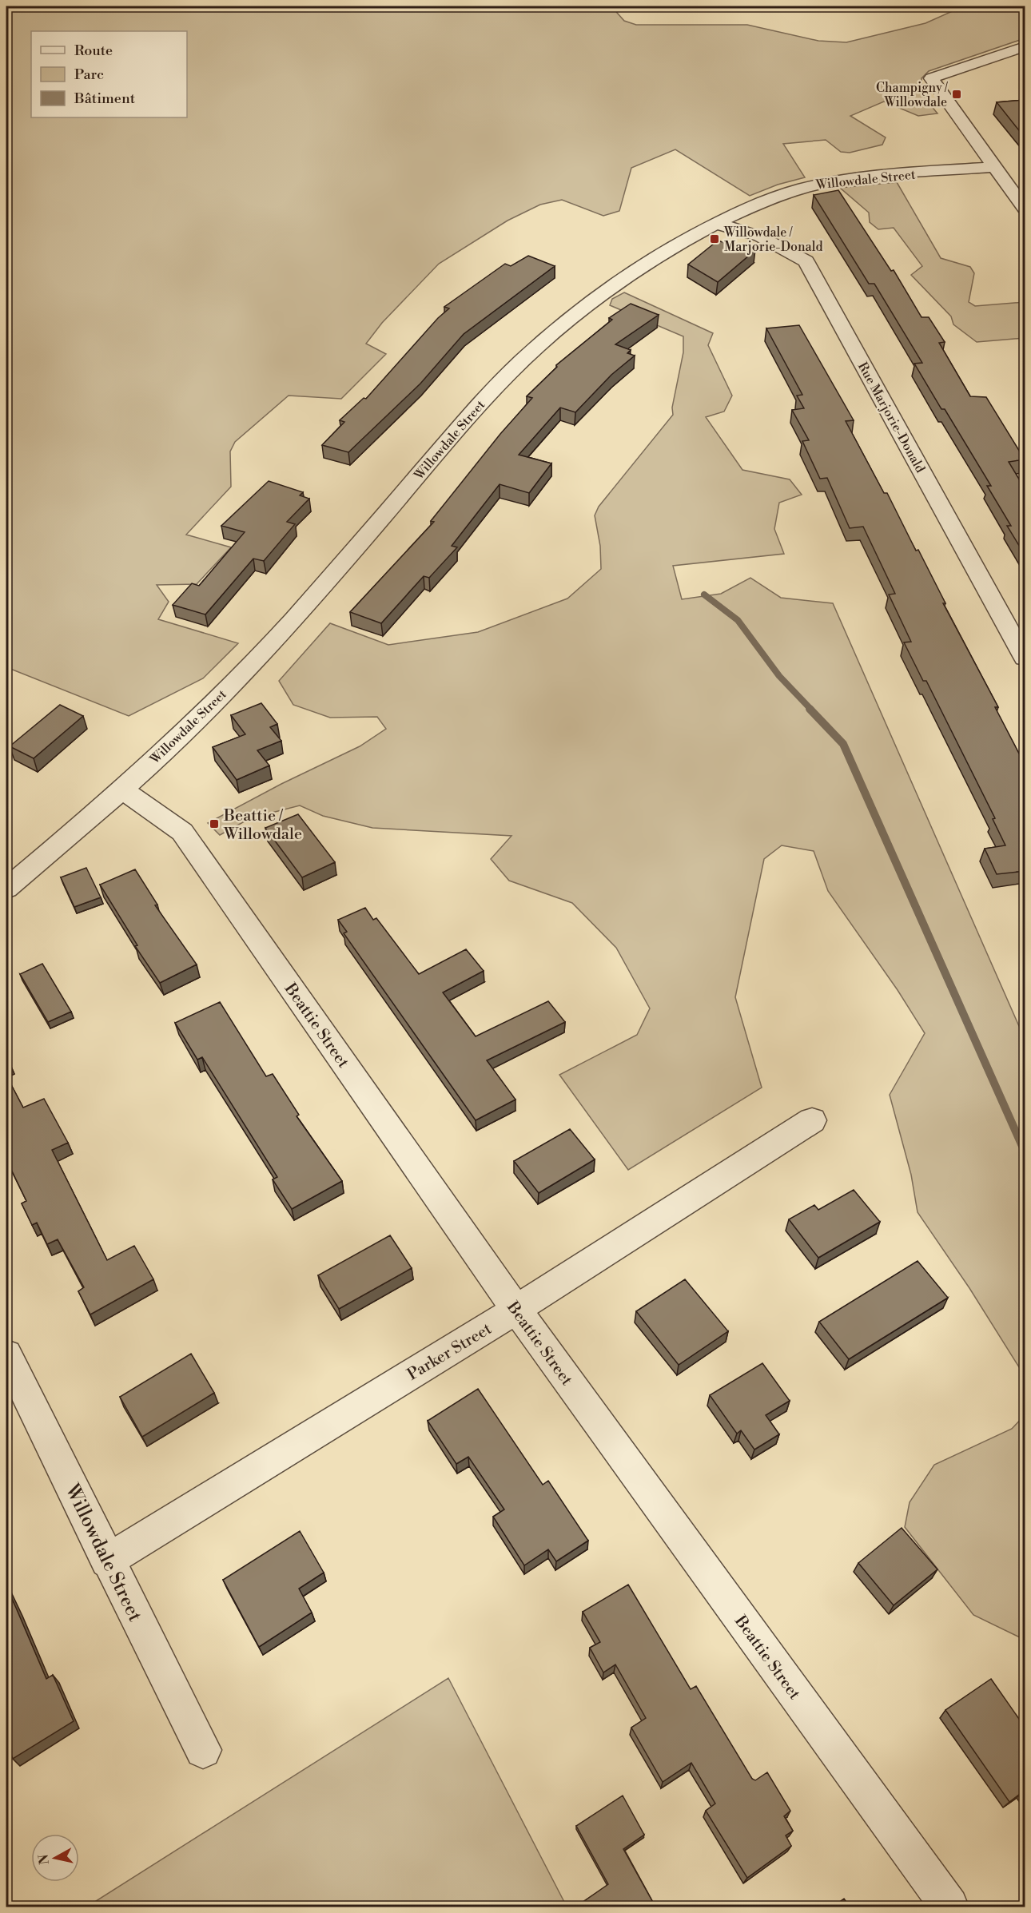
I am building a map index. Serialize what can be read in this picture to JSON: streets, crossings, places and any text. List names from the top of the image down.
{
  "streets": {
    "street": [
      "Willowdale Street",
      "Rue Marjorie-Donald",
      "Beattie Street",
      "Parker Street"
    ]
  },
  "crossings": [
    ["Willowdale Street", "Rue Marjorie-Donald"],
    ["Willowdale Street", "Beattie Street"],
    ["Willowdale Street", "Parker Street"],
    ["Beattie Street", "Parker Street"]
  ],
  "places": {
    "transit": ["Champigny / Willowdale", "Willowdale / Marjorie-Donald", "Beattie / Willowdale"]
  },
  "legend": ["Route", "Parc", "Bâtiment"],
  "north": "left"
}
